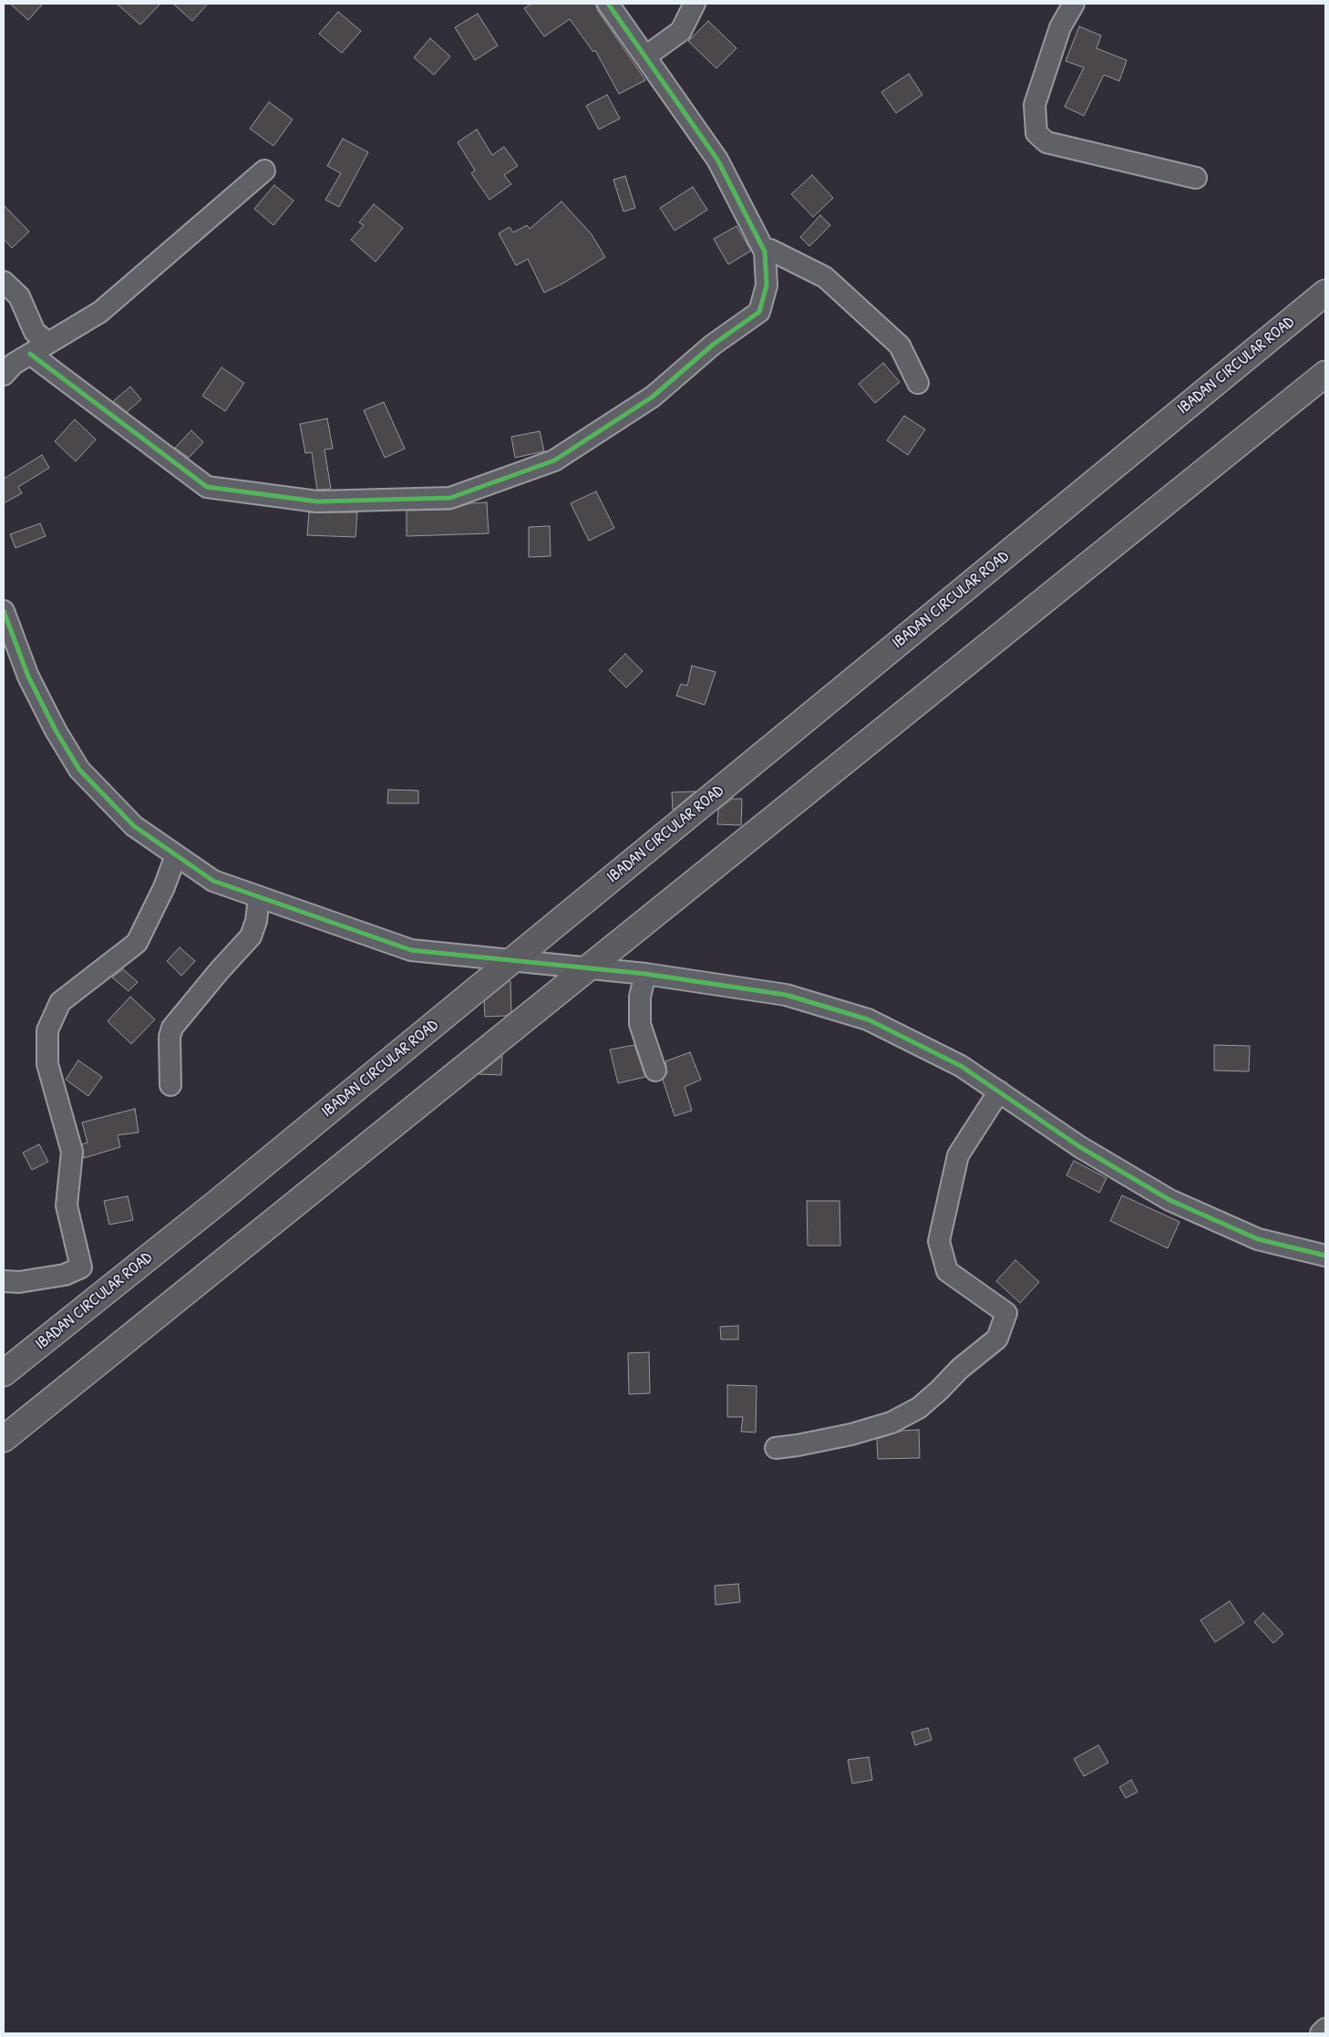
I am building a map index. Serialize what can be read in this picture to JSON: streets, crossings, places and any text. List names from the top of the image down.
{
  "streets": {
    "highway": ["IBADAN CIRCULAR ROAD"]
  }
}
